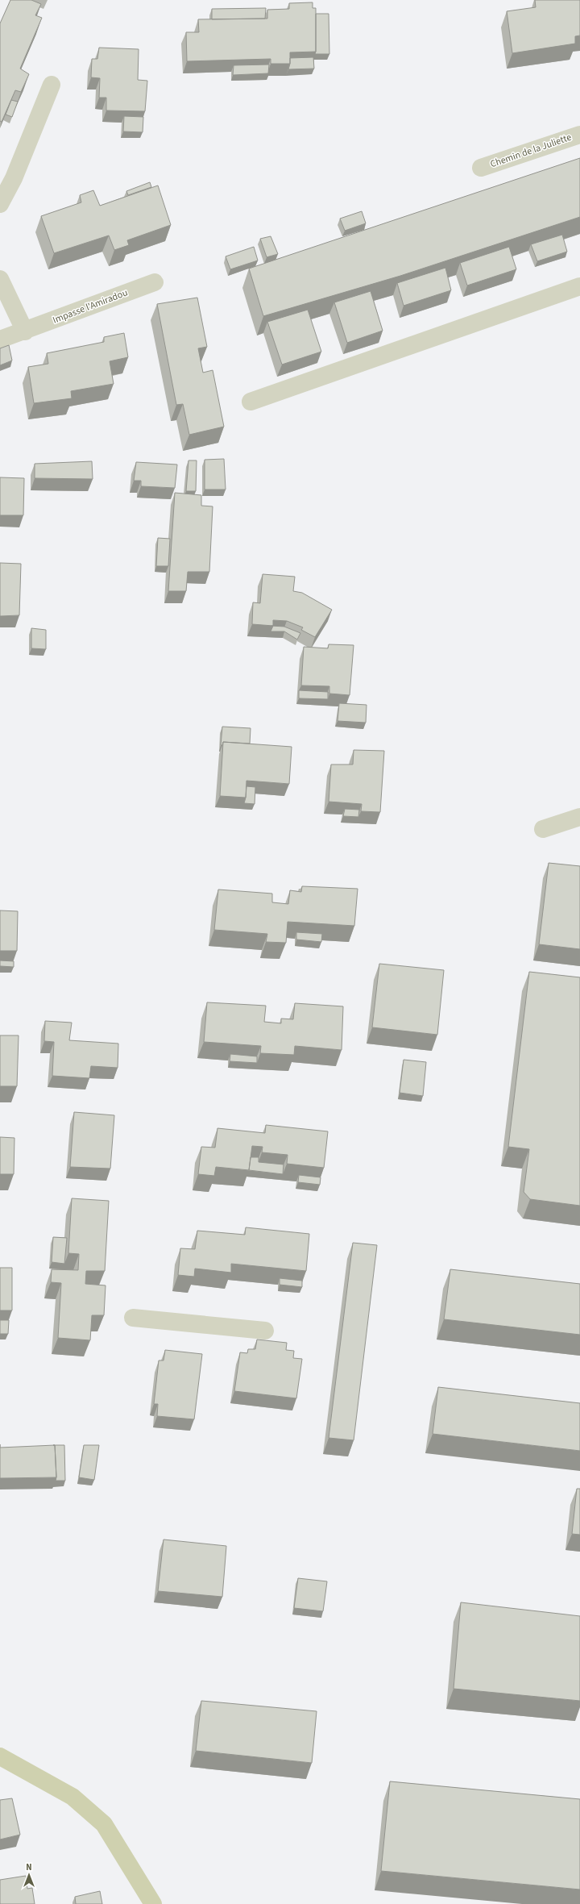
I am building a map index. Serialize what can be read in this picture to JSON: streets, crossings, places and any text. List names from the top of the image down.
{
  "streets": {
    "street": ["Chemin de la Juliette", "Impasse l'Amiradou"]
  },
  "north": "top"
}
